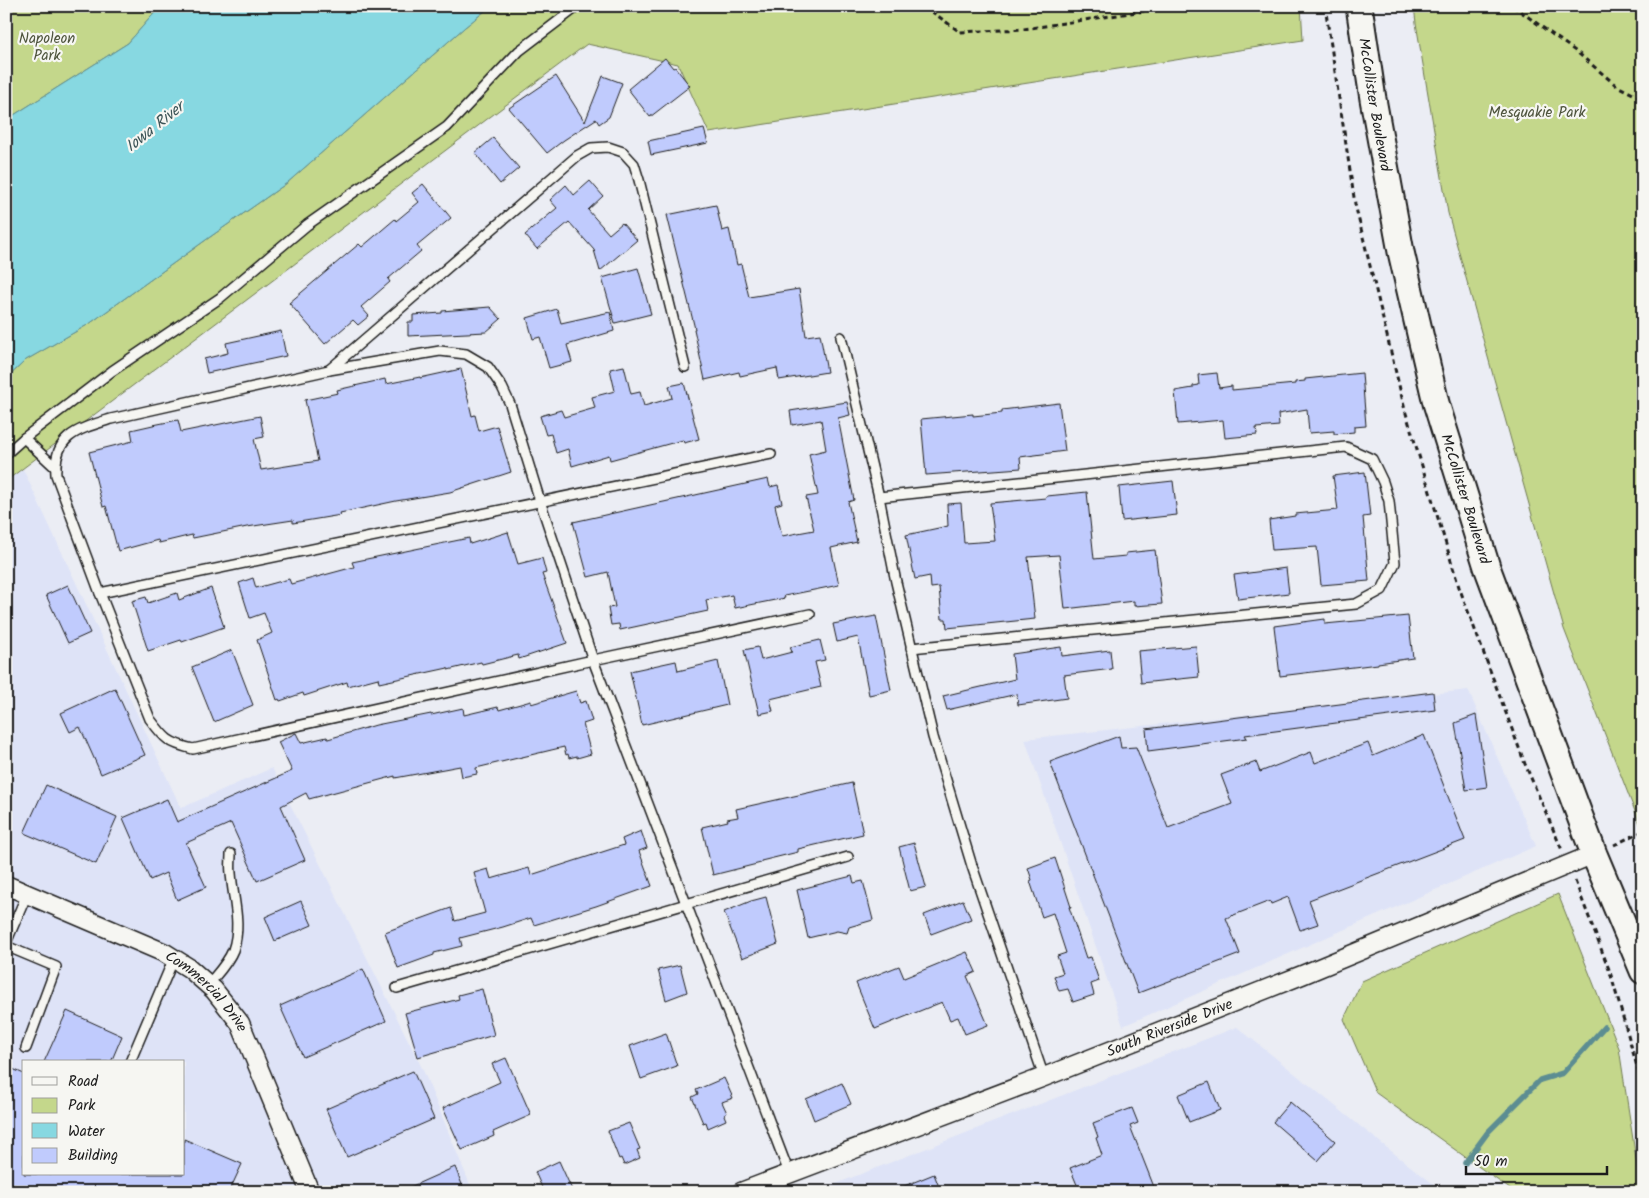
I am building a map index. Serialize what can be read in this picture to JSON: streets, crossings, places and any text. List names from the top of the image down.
{
  "streets": {
    "main road": ["McCollister Boulevard"],
    "street": ["Commercial Drive", "South Riverside Drive"]
  },
  "crossings": [
    ["McCollister Boulevard", "South Riverside Drive"]
  ],
  "water": ["Iowa River"],
  "parks": ["Napoleon Park", "Mesquakie Park"],
  "legend": [
    "Road",
    "Park",
    "Water",
    "Building"
  ],
  "scale_bar": "50 m"
}
